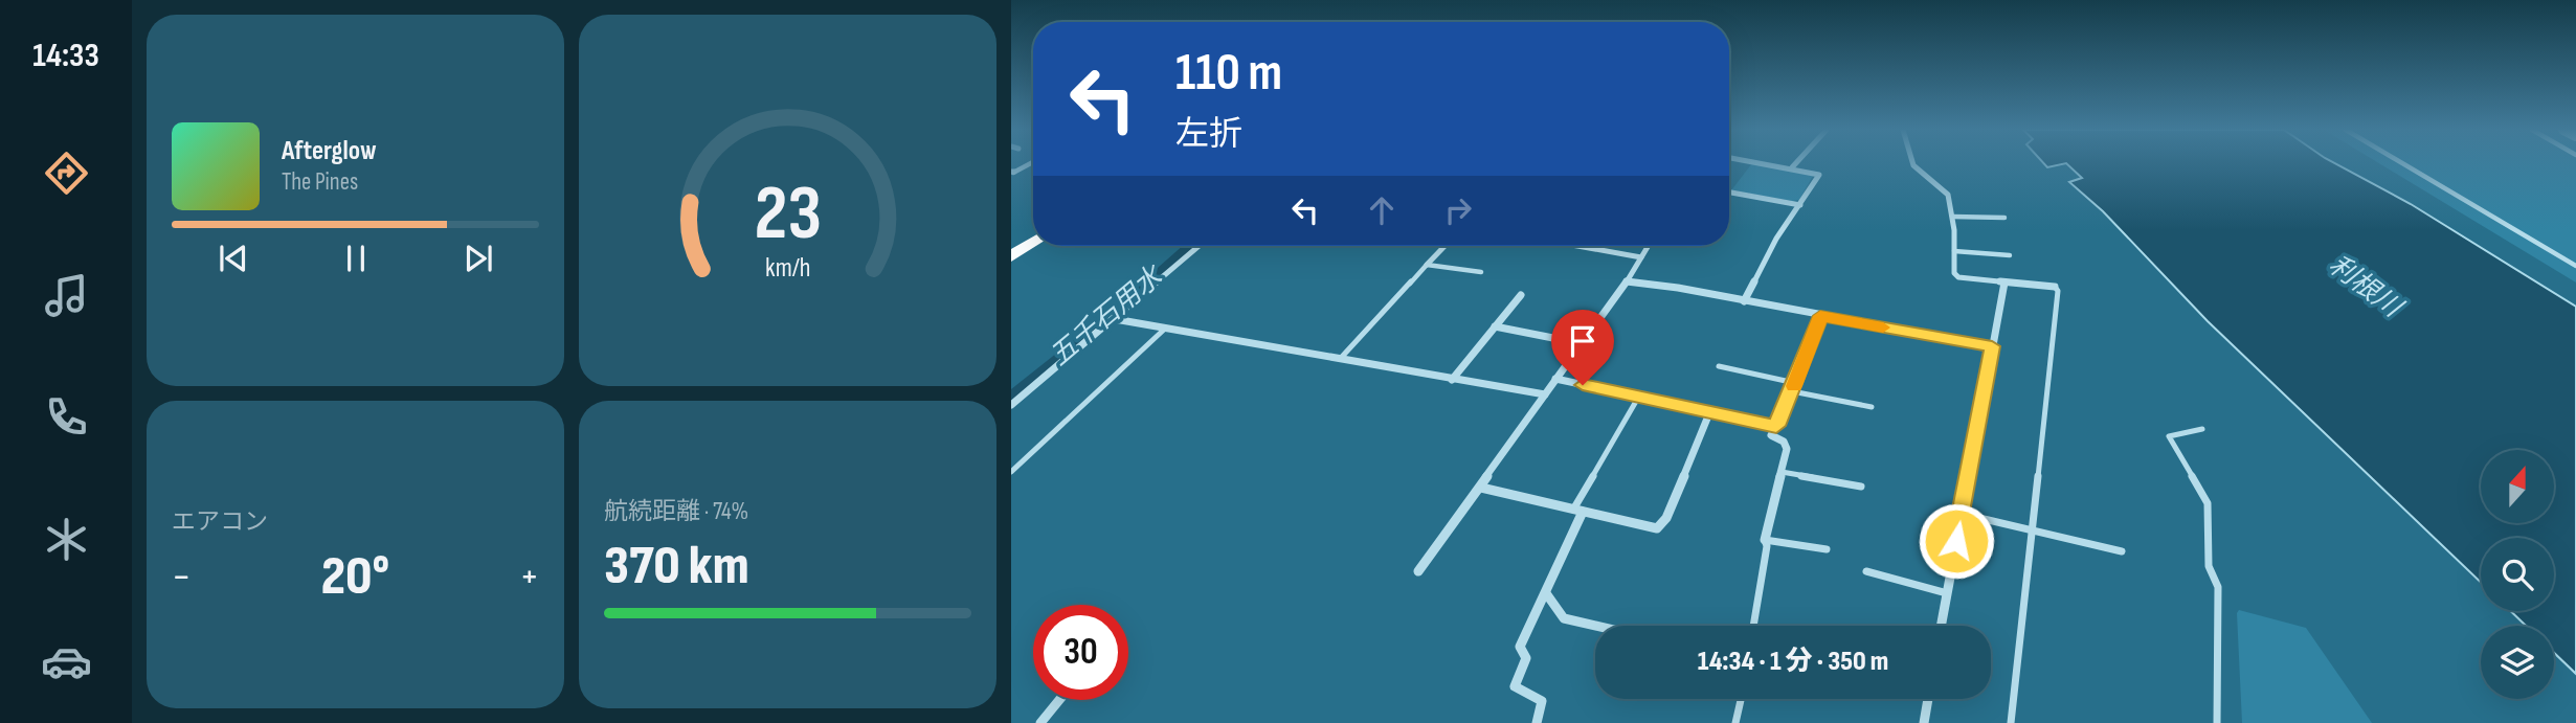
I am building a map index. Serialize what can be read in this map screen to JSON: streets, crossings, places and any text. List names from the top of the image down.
{
  "water": ["利根川", "五千石用水"],
  "north": "top",
  "page": {
    "tabs": "14:33",
    "turn": ["110 m", "左折"],
    "song": ["Afterglow", "The Pines"],
    "tile": [
      "エアコン",
      ["航続距離 · 74%", "370 km"]
    ],
    "heat": ["−", "20°", "+"],
    "limit": "30",
    "trip": "14:34 · 1 分 · 350 m",
    "gauge": ["23", "km/h"]
  }
}
